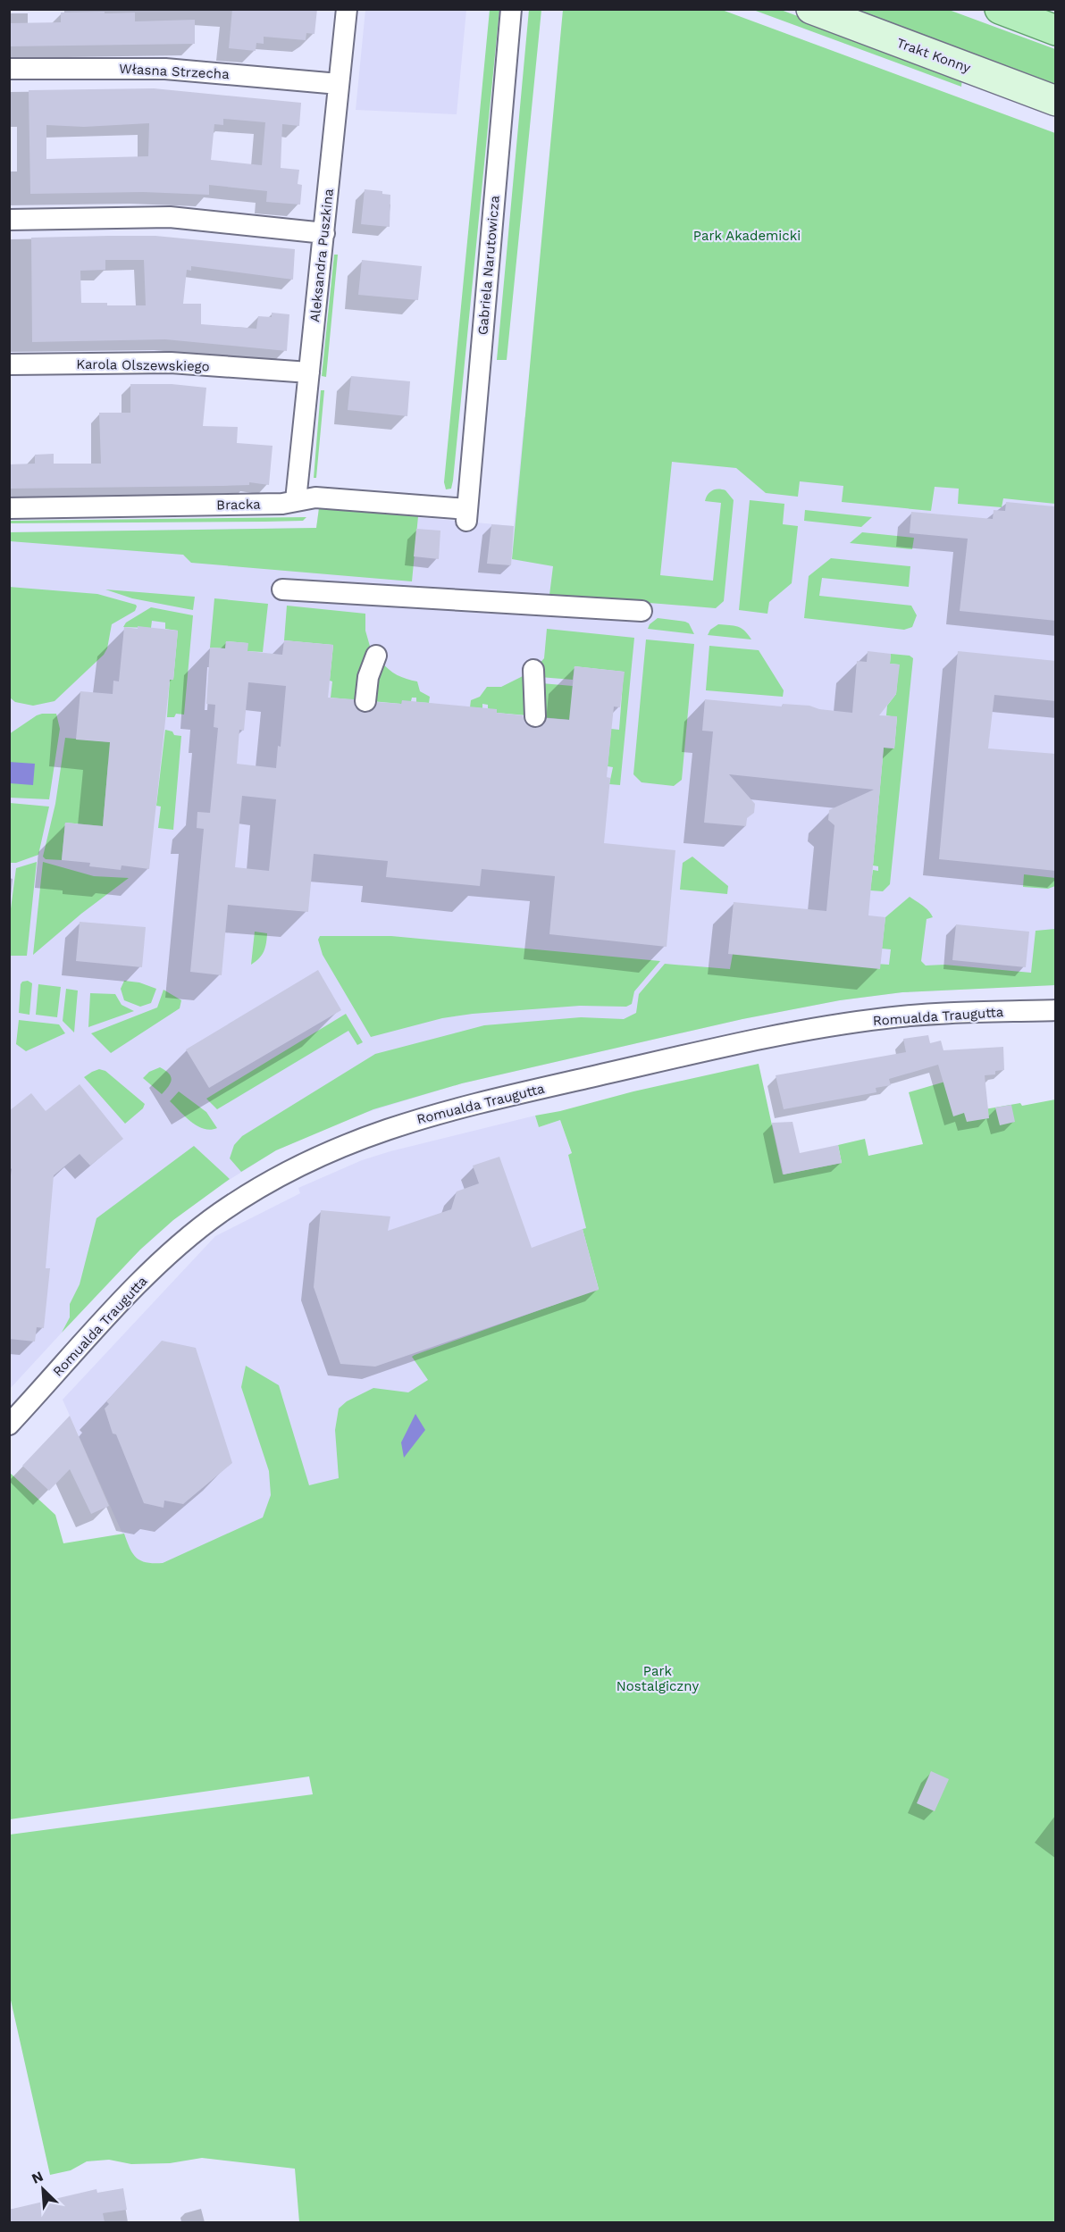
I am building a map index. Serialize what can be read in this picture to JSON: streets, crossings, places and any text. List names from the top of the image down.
{
  "streets": {
    "street": [
      "Trakt Konny",
      "Własna Strzecha",
      "Aleksandra Puszkina",
      "Gabriela Narutowicza",
      "Karola Olszewskiego",
      "Bracka",
      "Romualda Traugutta"
    ]
  },
  "crossings": [
    ["Własna Strzecha", "Aleksandra Puszkina"],
    ["Aleksandra Puszkina", "Karola Olszewskiego"],
    ["Aleksandra Puszkina", "Bracka"],
    ["Gabriela Narutowicza", "Bracka"]
  ],
  "parks": ["Park Akademicki", "Park Nostalgiczny"],
  "north": "top left"
}
